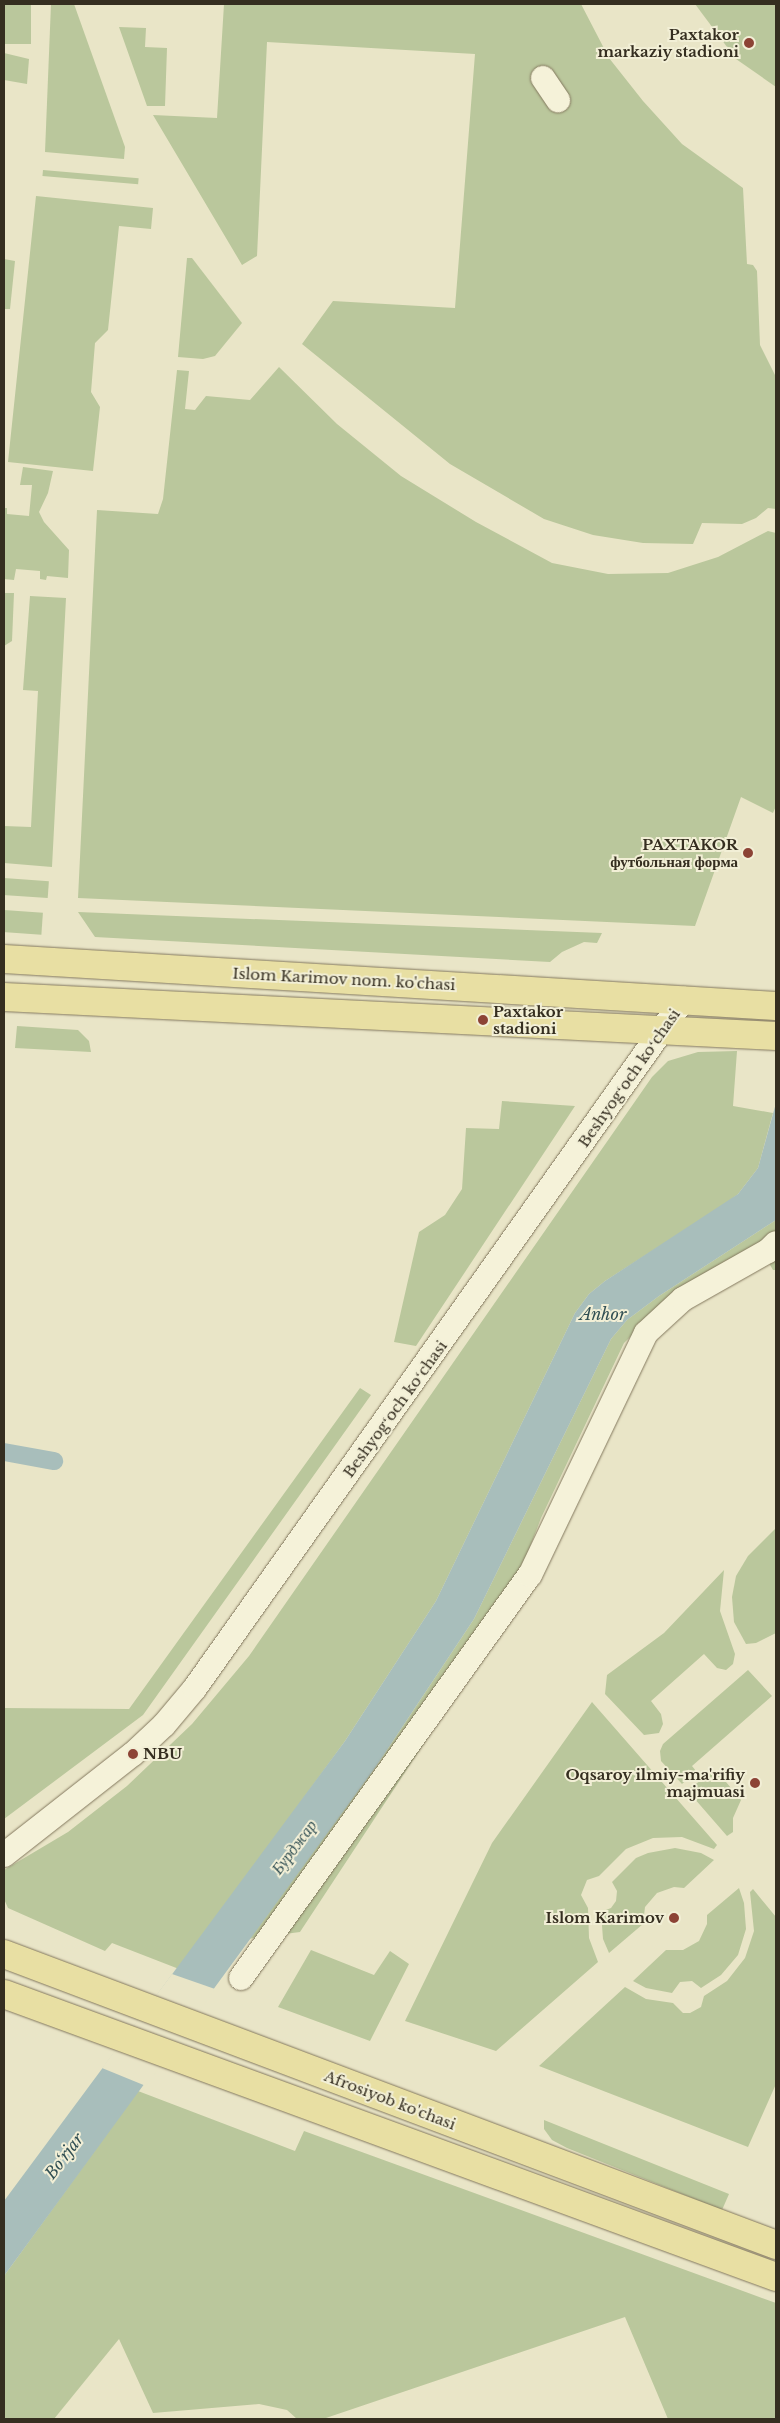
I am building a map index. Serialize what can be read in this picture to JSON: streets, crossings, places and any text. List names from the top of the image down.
{
  "streets": {
    "main road": ["Islom Karimov nom. ko'chasi", "Afrosiyob ko'chasi"],
    "street": ["Beshyogʻoch koʻchasi"]
  },
  "crossings": [
    ["Islom Karimov nom. ko'chasi", "Beshyogʻoch koʻchasi"]
  ],
  "water": ["Anhor", "Бурджар", "Bo‘rjar"],
  "places": [
    "Paxtakor markaziy stadioni",
    "PAXTAKOR футбольная форма",
    "Paxtakor stadioni",
    "NBU",
    "Oqsaroy ilmiy-ma'rifiy majmuasi",
    "Islom Karimov"
  ]
}
